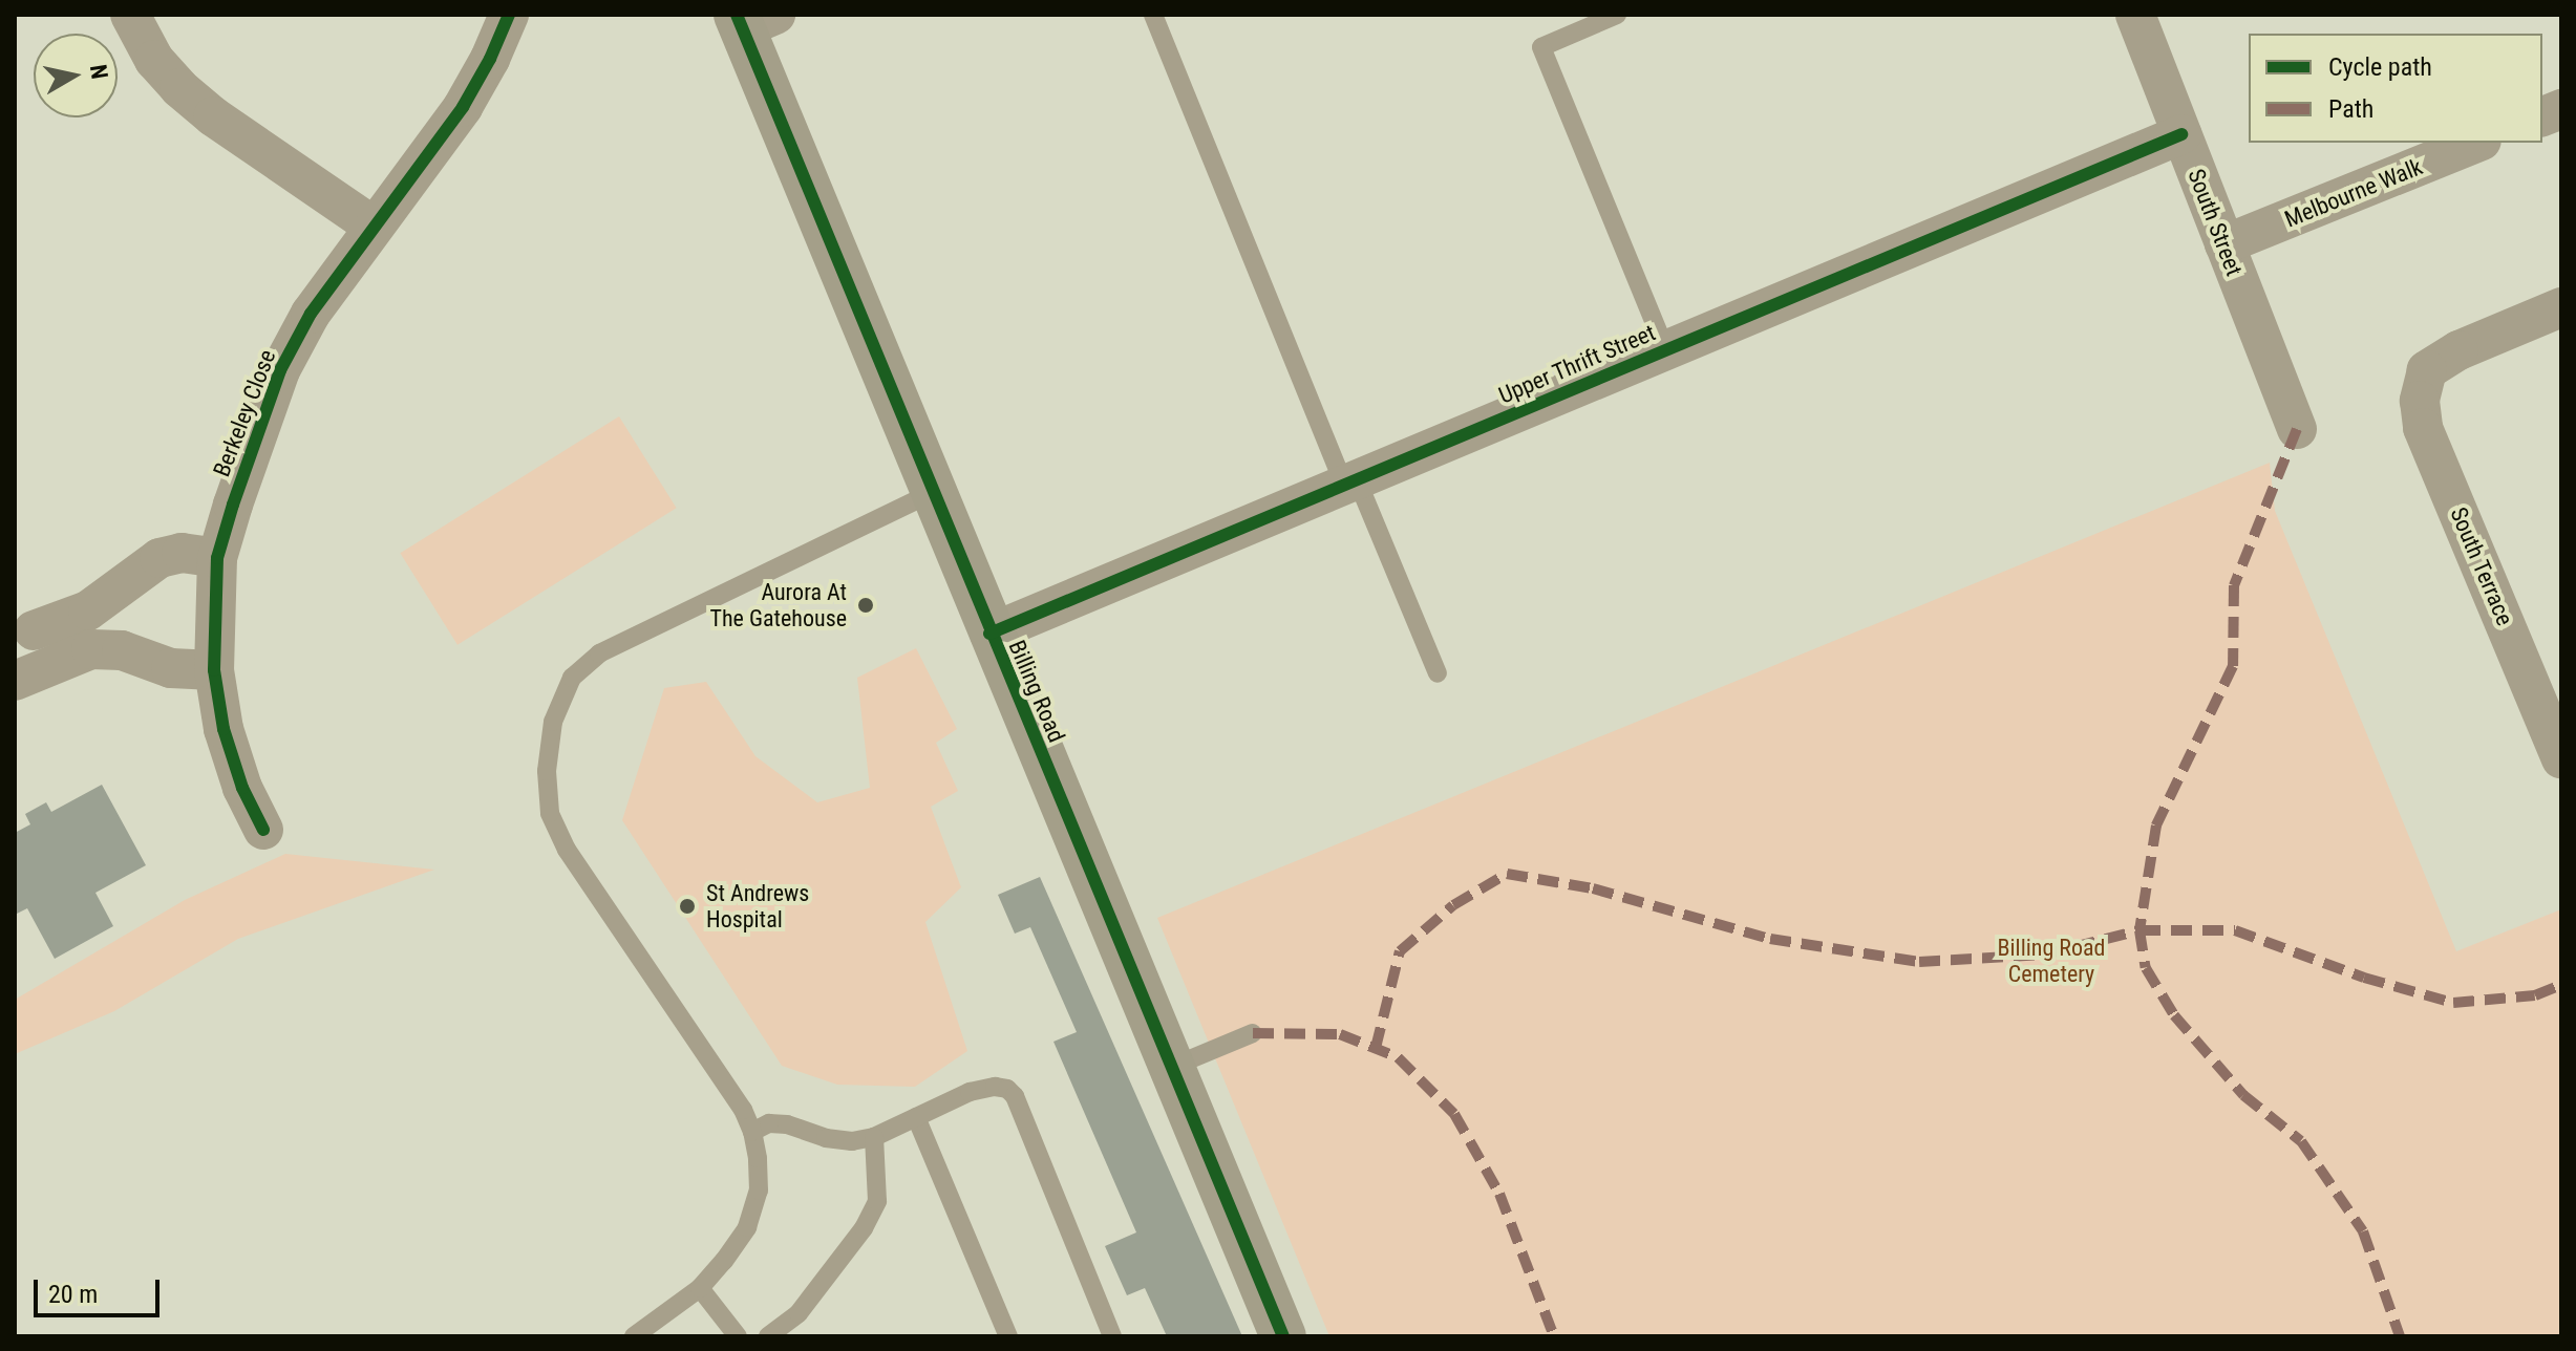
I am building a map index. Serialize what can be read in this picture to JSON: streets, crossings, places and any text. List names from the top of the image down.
{
  "streets": {
    "street": [
      "Melbourne Walk",
      "South Street",
      "Upper Thrift Street",
      "Berkeley Close",
      "South Terrace",
      "Billing Road"
    ]
  },
  "crossings": [
    ["Melbourne Walk", "South Street"],
    ["South Street", "Upper Thrift Street"],
    ["Upper Thrift Street", "Billing Road"]
  ],
  "parks": ["Billing Road Cemetery"],
  "places": ["Aurora At The Gatehouse", "St Andrews Hospital"],
  "legend": ["Cycle path", "Path"],
  "scale_bar": "20 m",
  "north": "right"
}
